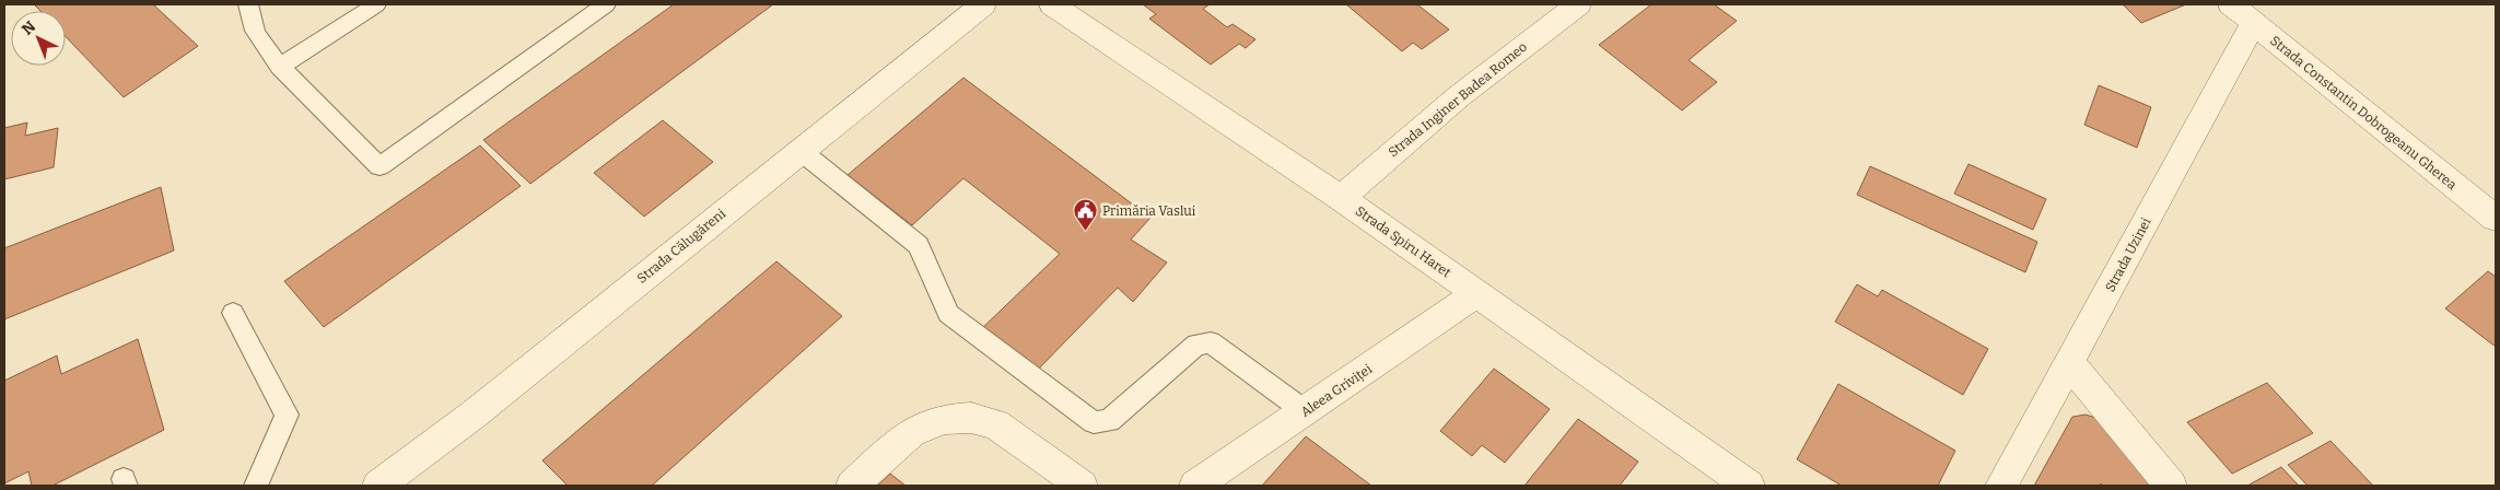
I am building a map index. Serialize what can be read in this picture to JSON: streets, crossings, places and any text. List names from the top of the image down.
{
  "streets": {
    "street": [
      "Strada Inginer Badea Romeo",
      "Strada Constantin Dobrogeanu Gherea",
      "Strada Spiru Haret",
      "Strada Călugăreni",
      "Strada Uzinei",
      "Aleea Griviței"
    ]
  },
  "crossings": [
    ["Strada Inginer Badea Romeo", "Strada Spiru Haret"],
    ["Strada Constantin Dobrogeanu Gherea", "Strada Uzinei"],
    ["Strada Spiru Haret", "Aleea Griviței"]
  ],
  "places": {
    "public building": ["Primăria Vaslui"]
  },
  "north": "top left"
}
